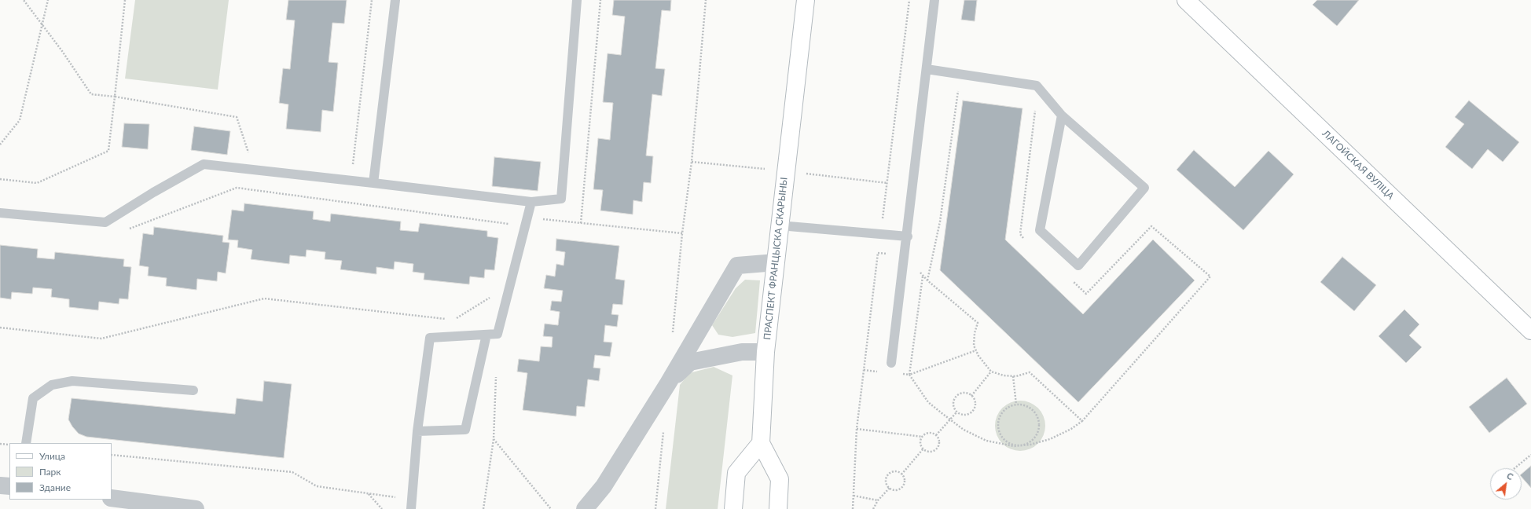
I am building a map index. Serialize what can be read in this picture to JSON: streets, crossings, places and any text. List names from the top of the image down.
{
  "streets": {
    "main road": ["ЛАГОЙСКАЯ ВУЛІЦА", "ПРАСПЕКТ ФРАНЦЫСКА СКАРЫНЫ"]
  },
  "legend": ["Улица", "Парк", "Здание"],
  "north": "top right"
}
